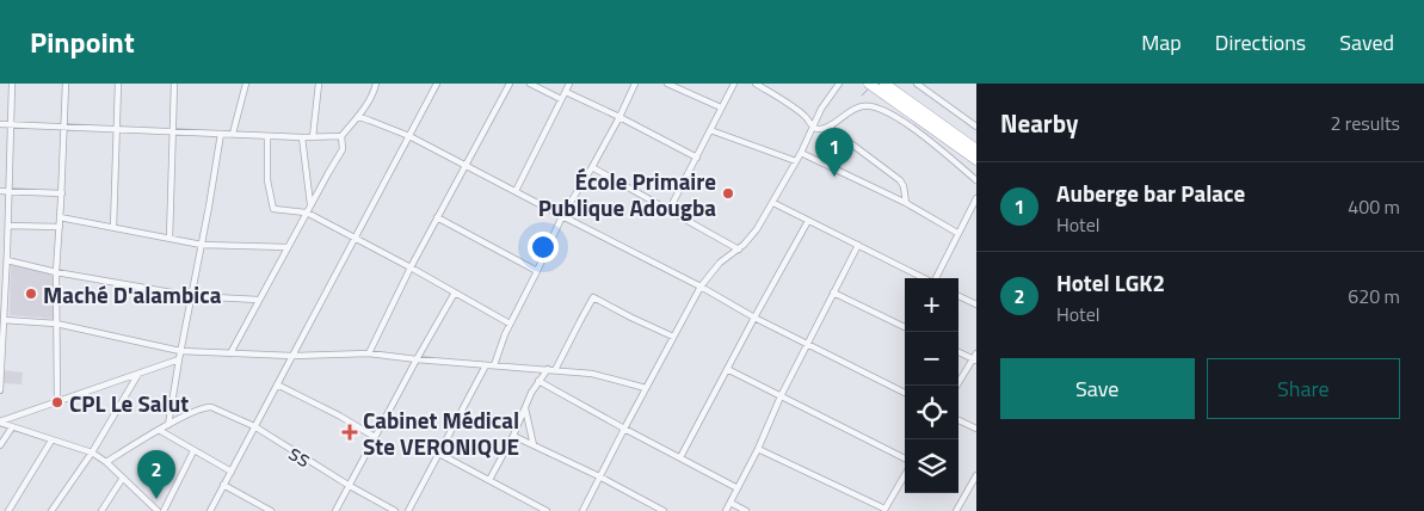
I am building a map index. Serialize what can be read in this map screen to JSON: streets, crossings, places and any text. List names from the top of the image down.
{
  "streets": {
    "street": ["ss"]
  },
  "places": {
    "other": ["École Primaire Publique Adougba", "Maché D'alambica", "CPL Le Salut"],
    "health": ["Cabinet Médical Ste VERONIQUE"]
  },
  "page": {
    "header": "Pinpoint",
    "nav": ["Map", "Directions", "Saved"],
    "heading": ["Nearby", "2 results"],
    "pins": ["1", "2"],
    "list": [
      {
        "mark": "1",
        "name": "Auberge bar Palace",
        "note": "Hotel",
        "value": "400 m"
      },
      {
        "mark": "2",
        "name": "Hotel LGK2",
        "note": "Hotel",
        "value": "620 m"
      }
    ],
    "map_buttons": ["+", "−"],
    "buttons": ["Save", "Share"]
  }
}
